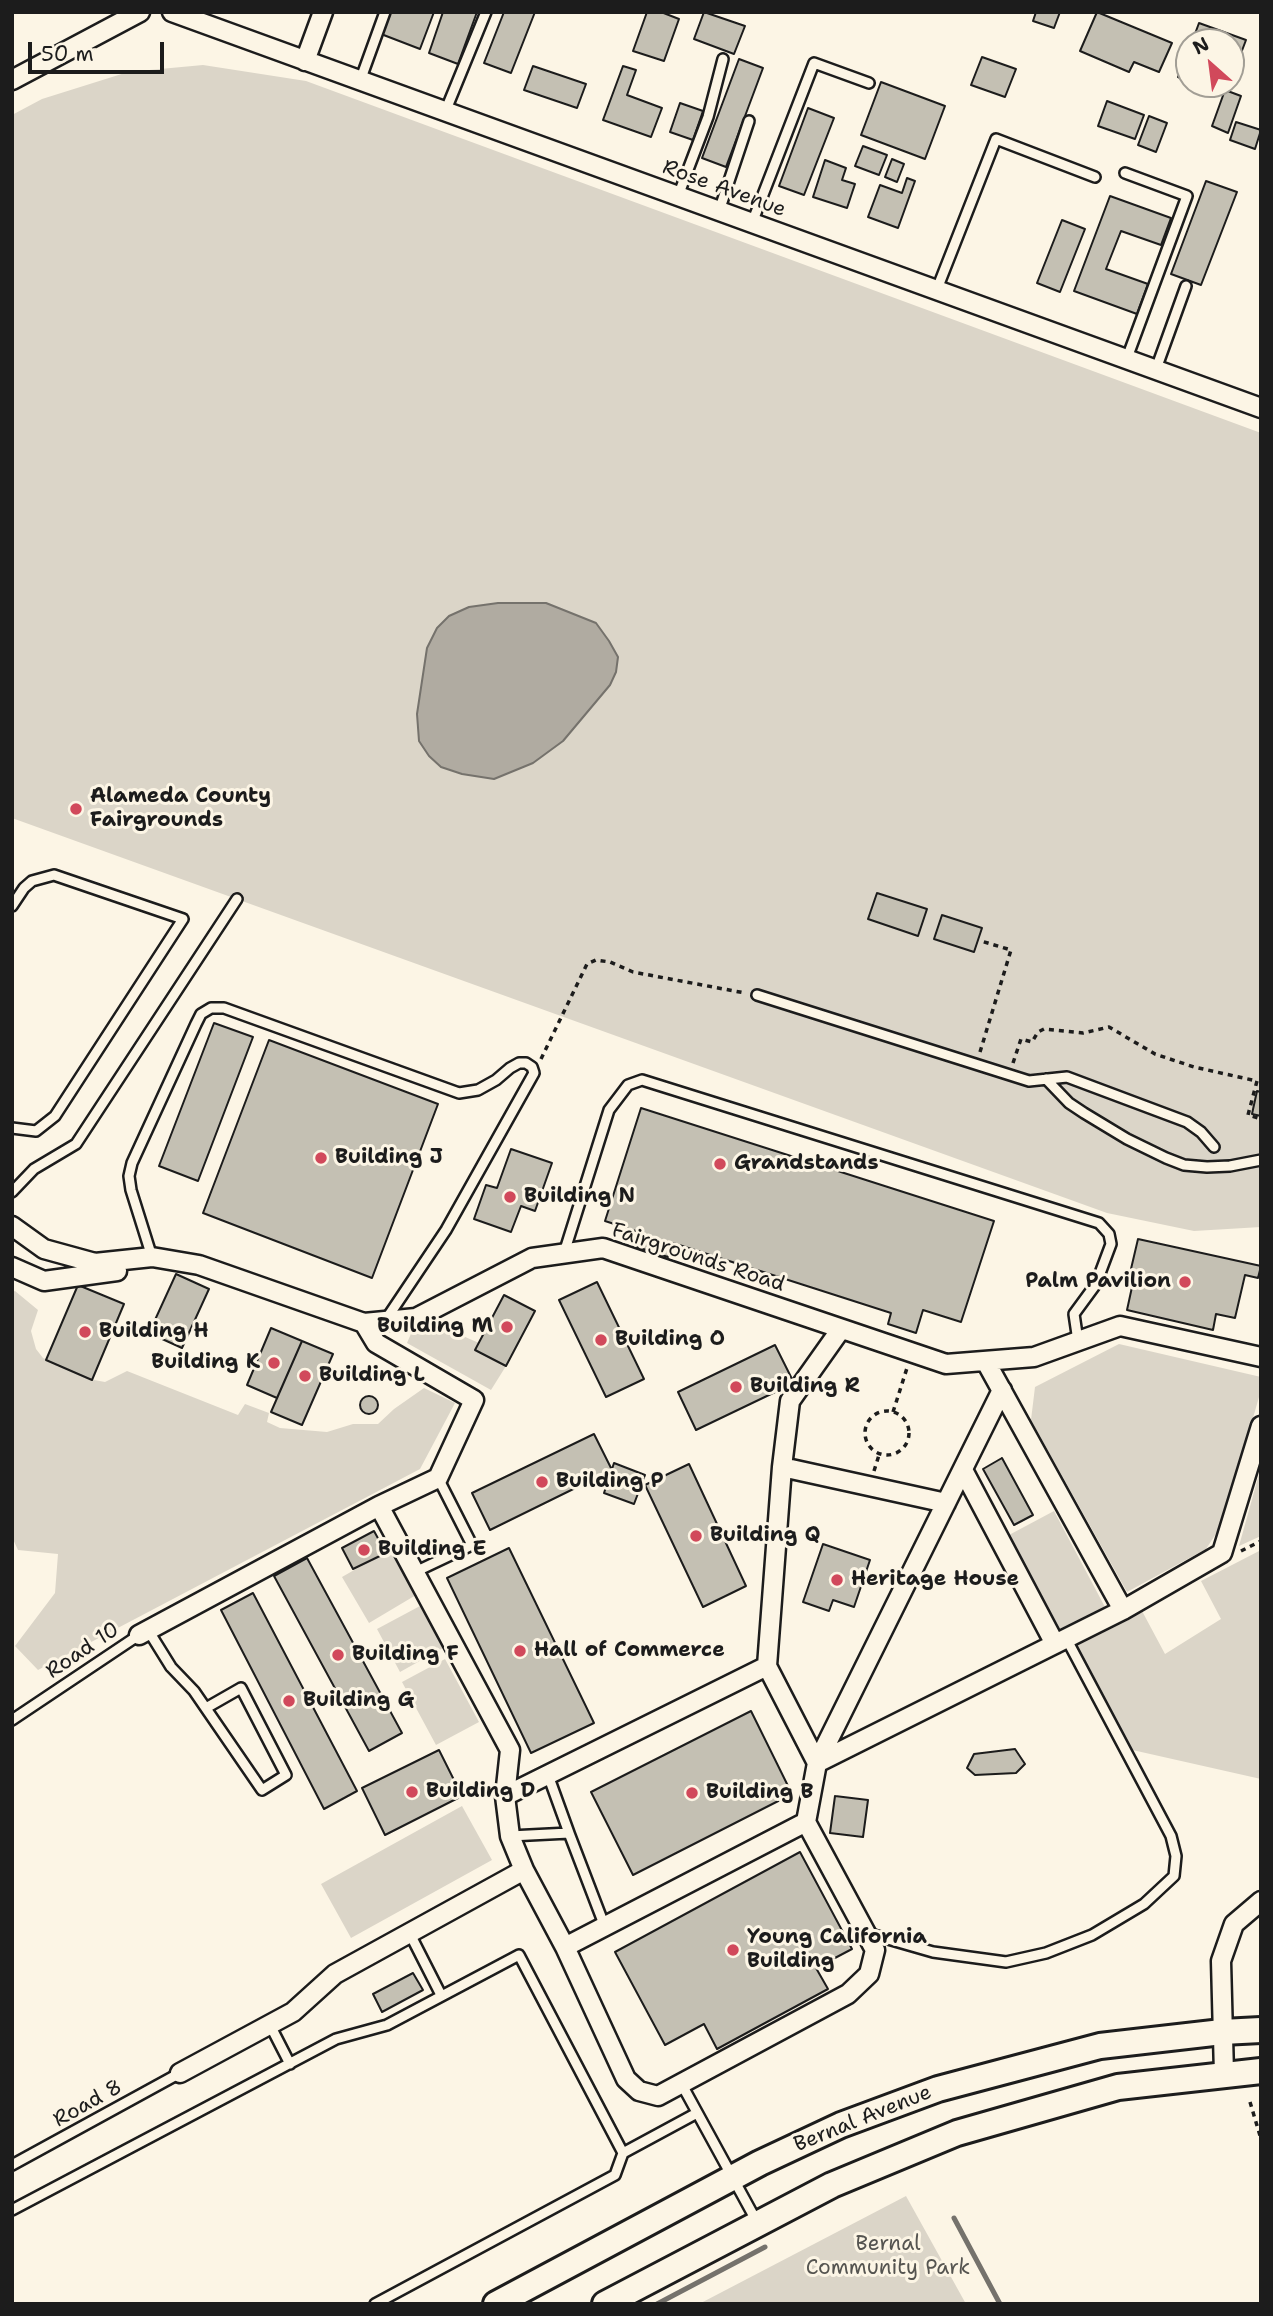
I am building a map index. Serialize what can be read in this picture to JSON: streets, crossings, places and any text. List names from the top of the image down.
{
  "streets": {
    "main road": ["Bernal Avenue"],
    "street": ["Rose Avenue", "Fairgrounds Road"],
    "lane": ["Road 10", "Road 8"]
  },
  "parks": ["Bernal Community Park"],
  "places": [
    "Alameda County Fairgrounds",
    "Building J",
    "Grandstands",
    "Building N",
    "Palm Pavilion",
    "Building M",
    "Building H",
    "Building O",
    "Building K",
    "Building L",
    "Building R",
    "Building P",
    "Building Q",
    "Building E",
    "Heritage House",
    "Hall of Commerce",
    "Building F",
    "Building G",
    "Building D",
    "Building B",
    "Young California Building"
  ],
  "scale_bar": "50 m",
  "north": "top left"
}
